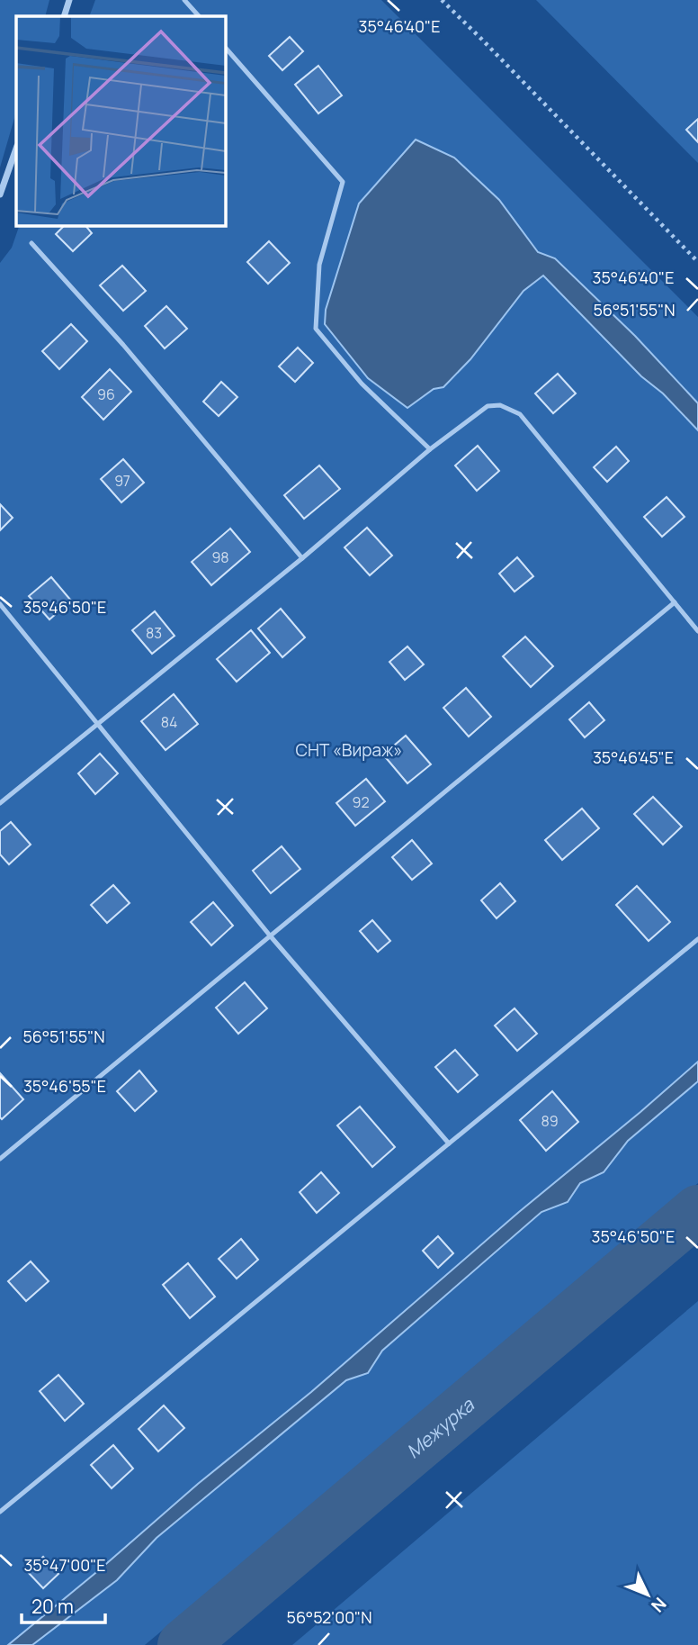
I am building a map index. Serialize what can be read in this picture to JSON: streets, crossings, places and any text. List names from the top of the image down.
{
  "water": ["Межурка"],
  "parks": ["СНТ «Вираж»"],
  "house_numbers": [
    "96",
    "97",
    "98",
    "83",
    "84",
    "92",
    "89"
  ],
  "scale_bar": "20 m",
  "north": "bottom right",
  "coordinates": [
    "35°46'40\"E",
    "56°51'55\"N",
    "35°46'50\"E",
    "35°46'45\"E",
    "35°46'55\"E",
    "35°47'00\"E",
    "56°52'00\"N"
  ]
}
